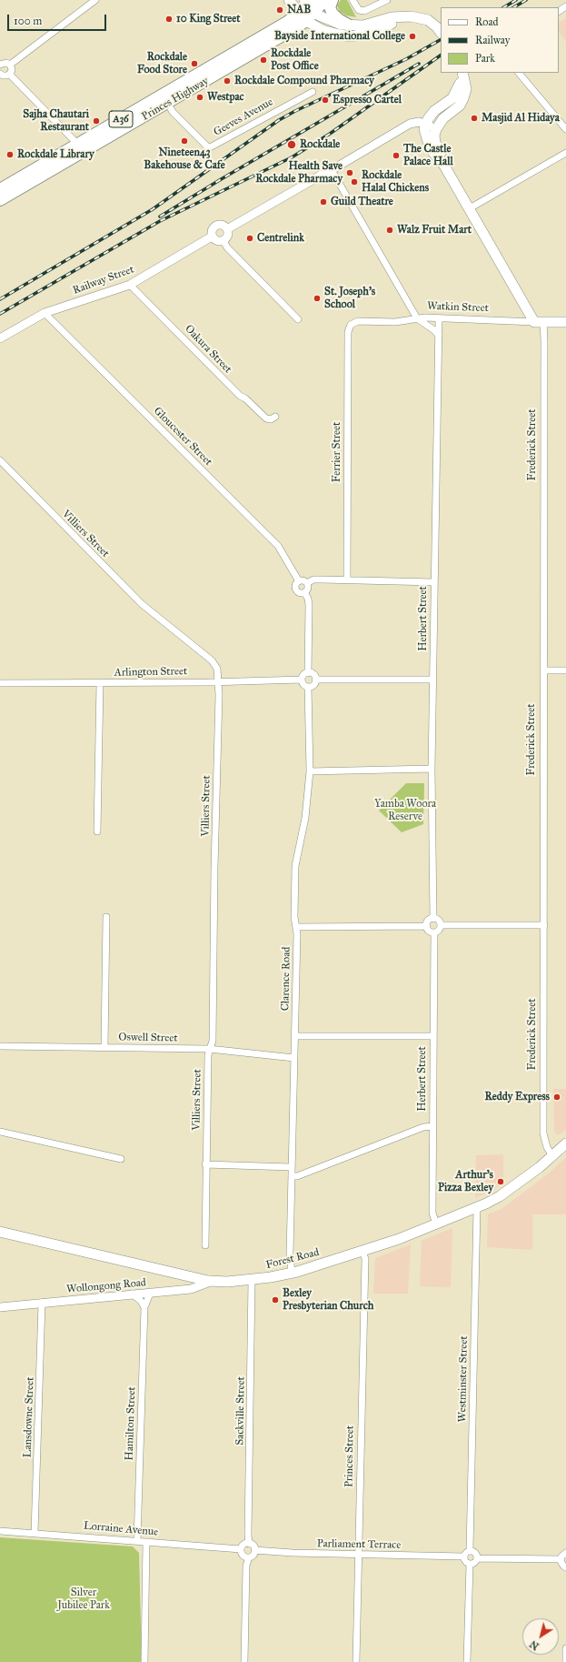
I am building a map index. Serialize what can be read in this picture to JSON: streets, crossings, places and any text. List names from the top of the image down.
{
  "streets": {
    "highway": ["Princes Highway", "A36"],
    "main road": ["Watkin Street", "Frederick Street", "Forest Road"],
    "street": [
      "Geeves Avenue",
      "Railway Street",
      "Oakura Street",
      "Gloucester Street",
      "Ferrier Street",
      "Villiers Street",
      "Herbert Street",
      "Arlington Street",
      "Clarence Road",
      "Oswell Street",
      "Wollongong Road",
      "Westminster Street",
      "Sackville Street",
      "Lansdowne Street",
      "Hamilton Street",
      "Princes Street",
      "Lorraine Avenue",
      "Parliament Terrace"
    ]
  },
  "crossings": [
    ["Princes Highway", "Geeves Avenue"],
    ["Railway Street", "Oakura Street"],
    ["Railway Street", "Gloucester Street"],
    ["Watkin Street", "Frederick Street"],
    ["Watkin Street", "Ferrier Street"],
    ["Watkin Street", "Herbert Street"],
    ["Frederick Street", "Forest Road"],
    ["Villiers Street", "Arlington Street"],
    ["Villiers Street", "Oswell Street"],
    ["Herbert Street", "Forest Road"],
    ["Arlington Street", "Clarence Road"],
    ["Clarence Road", "Oswell Street"],
    ["Clarence Road", "Forest Road"],
    ["Forest Road", "Wollongong Road"],
    ["Forest Road", "Westminster Street"],
    ["Forest Road", "Sackville Street"],
    ["Forest Road", "Princes Street"],
    ["Wollongong Road", "Lansdowne Street"],
    ["Wollongong Road", "Hamilton Street"],
    ["Westminster Street", "Parliament Terrace"],
    ["Sackville Street", "Lorraine Avenue"],
    ["Sackville Street", "Parliament Terrace"],
    ["Lansdowne Street", "Lorraine Avenue"],
    ["Hamilton Street", "Lorraine Avenue"],
    ["Princes Street", "Parliament Terrace"],
    ["Lorraine Avenue", "Parliament Terrace"]
  ],
  "parks": ["Yamba Woora Reserve", "Silver Jubilee Park"],
  "places": [
    "NAB",
    "10 King Street",
    "Bayside International College",
    "Rockdale Post Office",
    "Rockdale Food Store",
    "Rockdale Compound Pharmacy",
    "Westpac",
    "Espresso Cartel",
    "Masjid Al Hidaya",
    "Sajha Chautari Restaurant",
    "Nineteen43 Bakehouse & Cafe",
    "Rockdale",
    "Rockdale Library",
    "The Castle Palace Hall",
    "Health Save Rockdale Pharmacy",
    "Rockdale Halal Chickens",
    "Guild Theatre",
    "Walz Fruit Mart",
    "Centrelink",
    "St. Joseph's School",
    "Reddy Express",
    "Arthur's Pizza Bexley",
    "Bexley Presbyterian Church"
  ],
  "legend": ["Road", "Railway", "Park"],
  "scale_bar": "100 m",
  "north": "bottom left"
}
